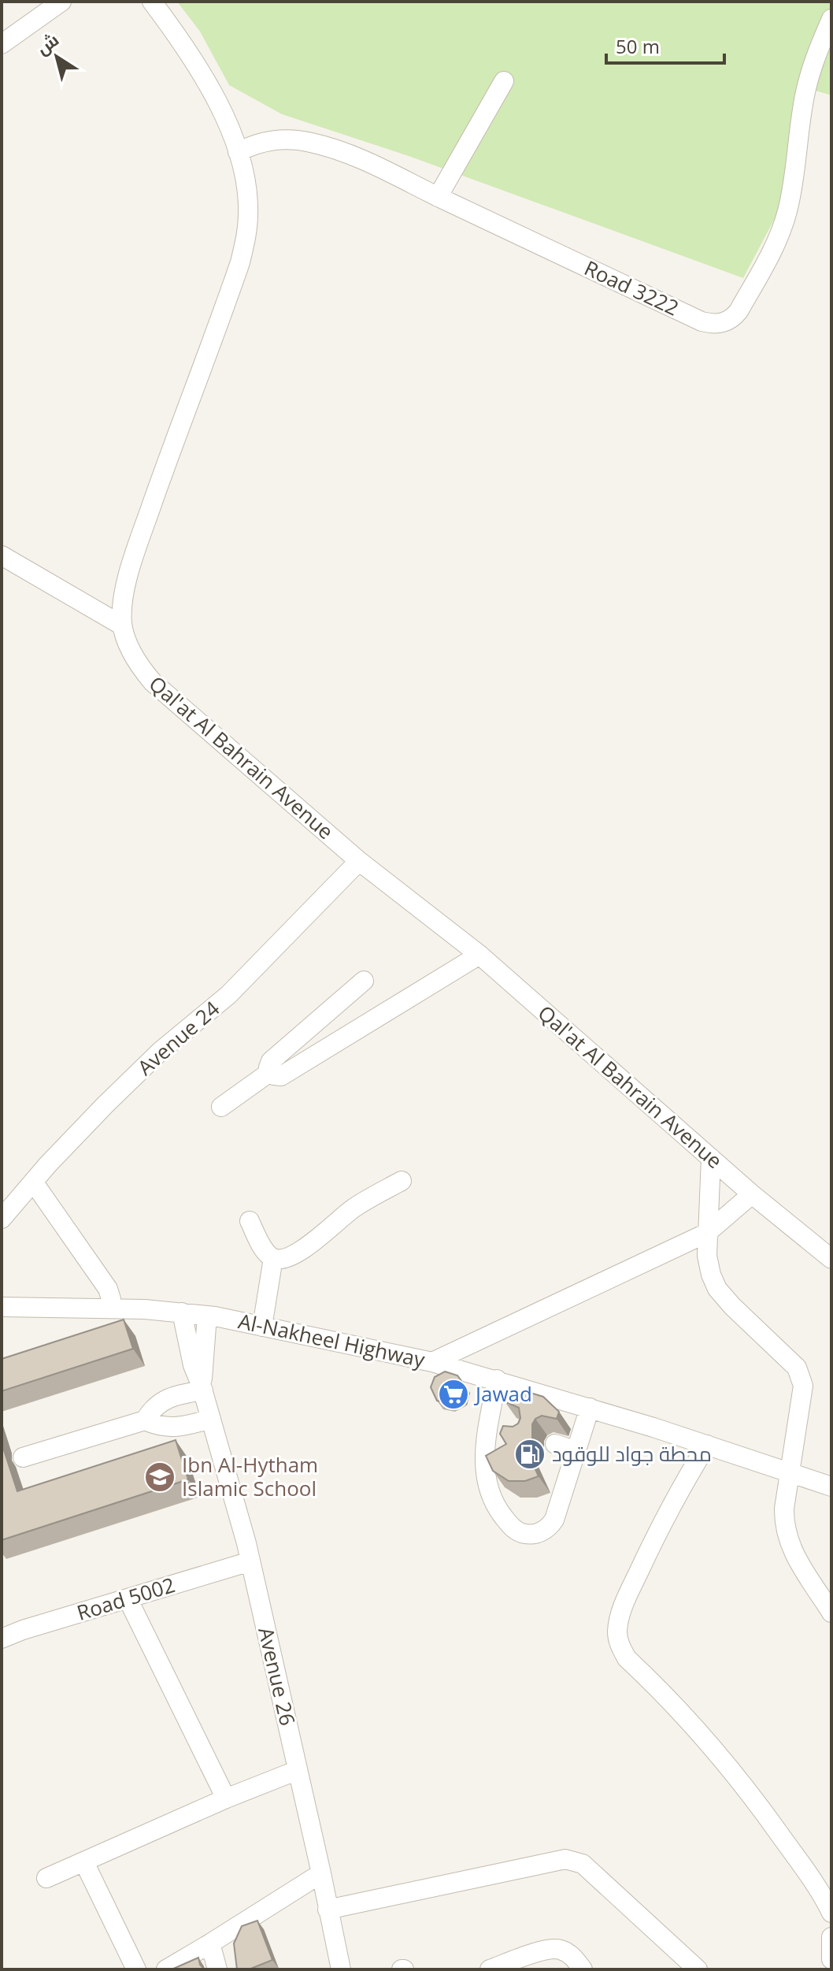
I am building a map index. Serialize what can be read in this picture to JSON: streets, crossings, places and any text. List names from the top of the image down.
{
  "streets": {
    "street": [
      "Road 3222",
      "Qal'at Al Bahrain Avenue",
      "Avenue 24",
      "Al-Nakheel Highway",
      "Road 5002",
      "Avenue 26"
    ]
  },
  "crossings": [
    ["Road 3222", "Qal'at Al Bahrain Avenue"],
    ["Qal'at Al Bahrain Avenue", "Avenue 24"],
    ["Al-Nakheel Highway", "Avenue 26"],
    ["Road 5002", "Avenue 26"]
  ],
  "places": {
    "supermarket": ["Jawad"],
    "fuel station": ["محطة جواد للوقود"],
    "school or university": ["Ibn Al-Hytham Islamic School"]
  },
  "scale_bar": "50 m",
  "north": "top left"
}
